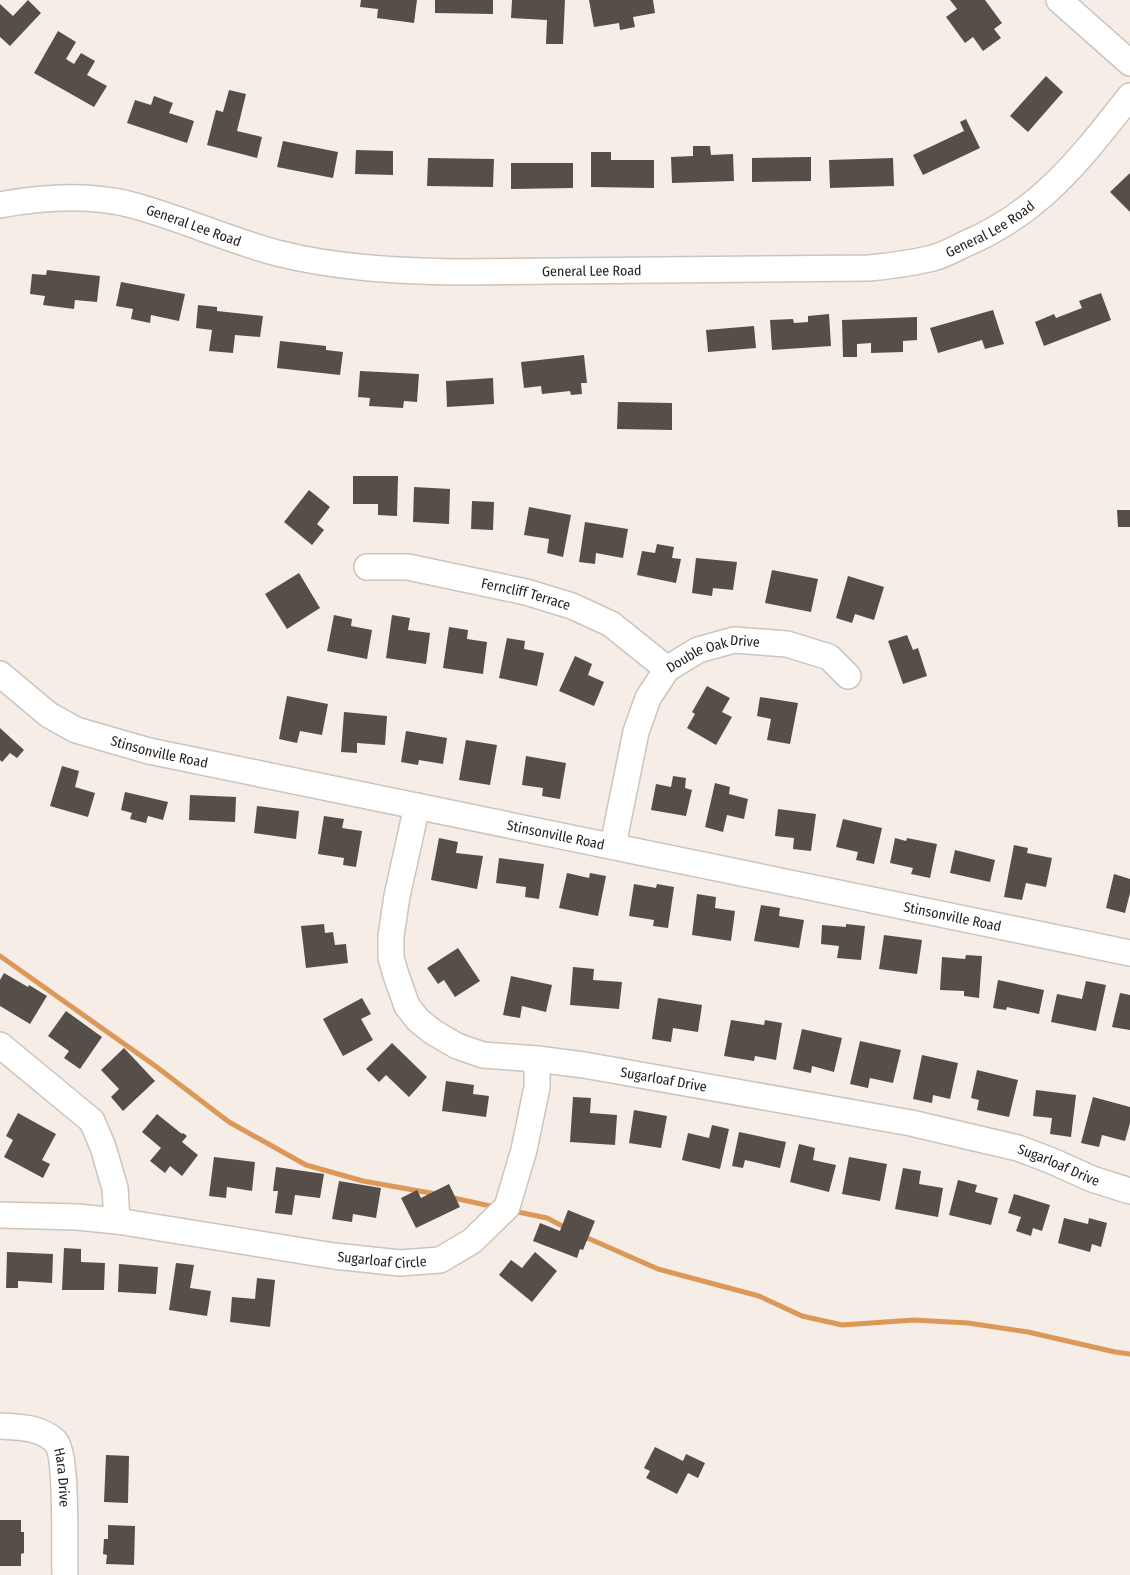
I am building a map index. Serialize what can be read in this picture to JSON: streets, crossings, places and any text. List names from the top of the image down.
{
  "streets": {
    "street": [
      "General Lee Road",
      "Ferncliff Terrace",
      "Double Oak Drive",
      "Stinsonville Road",
      "Sugarloaf Drive",
      "Sugarloaf Circle",
      "Hara Drive"
    ]
  },
  "crossings": [
    ["Ferncliff Terrace", "Double Oak Drive"],
    ["Double Oak Drive", "Stinsonville Road"],
    ["Stinsonville Road", "Sugarloaf Drive"],
    ["Sugarloaf Drive", "Sugarloaf Circle"]
  ]
}
